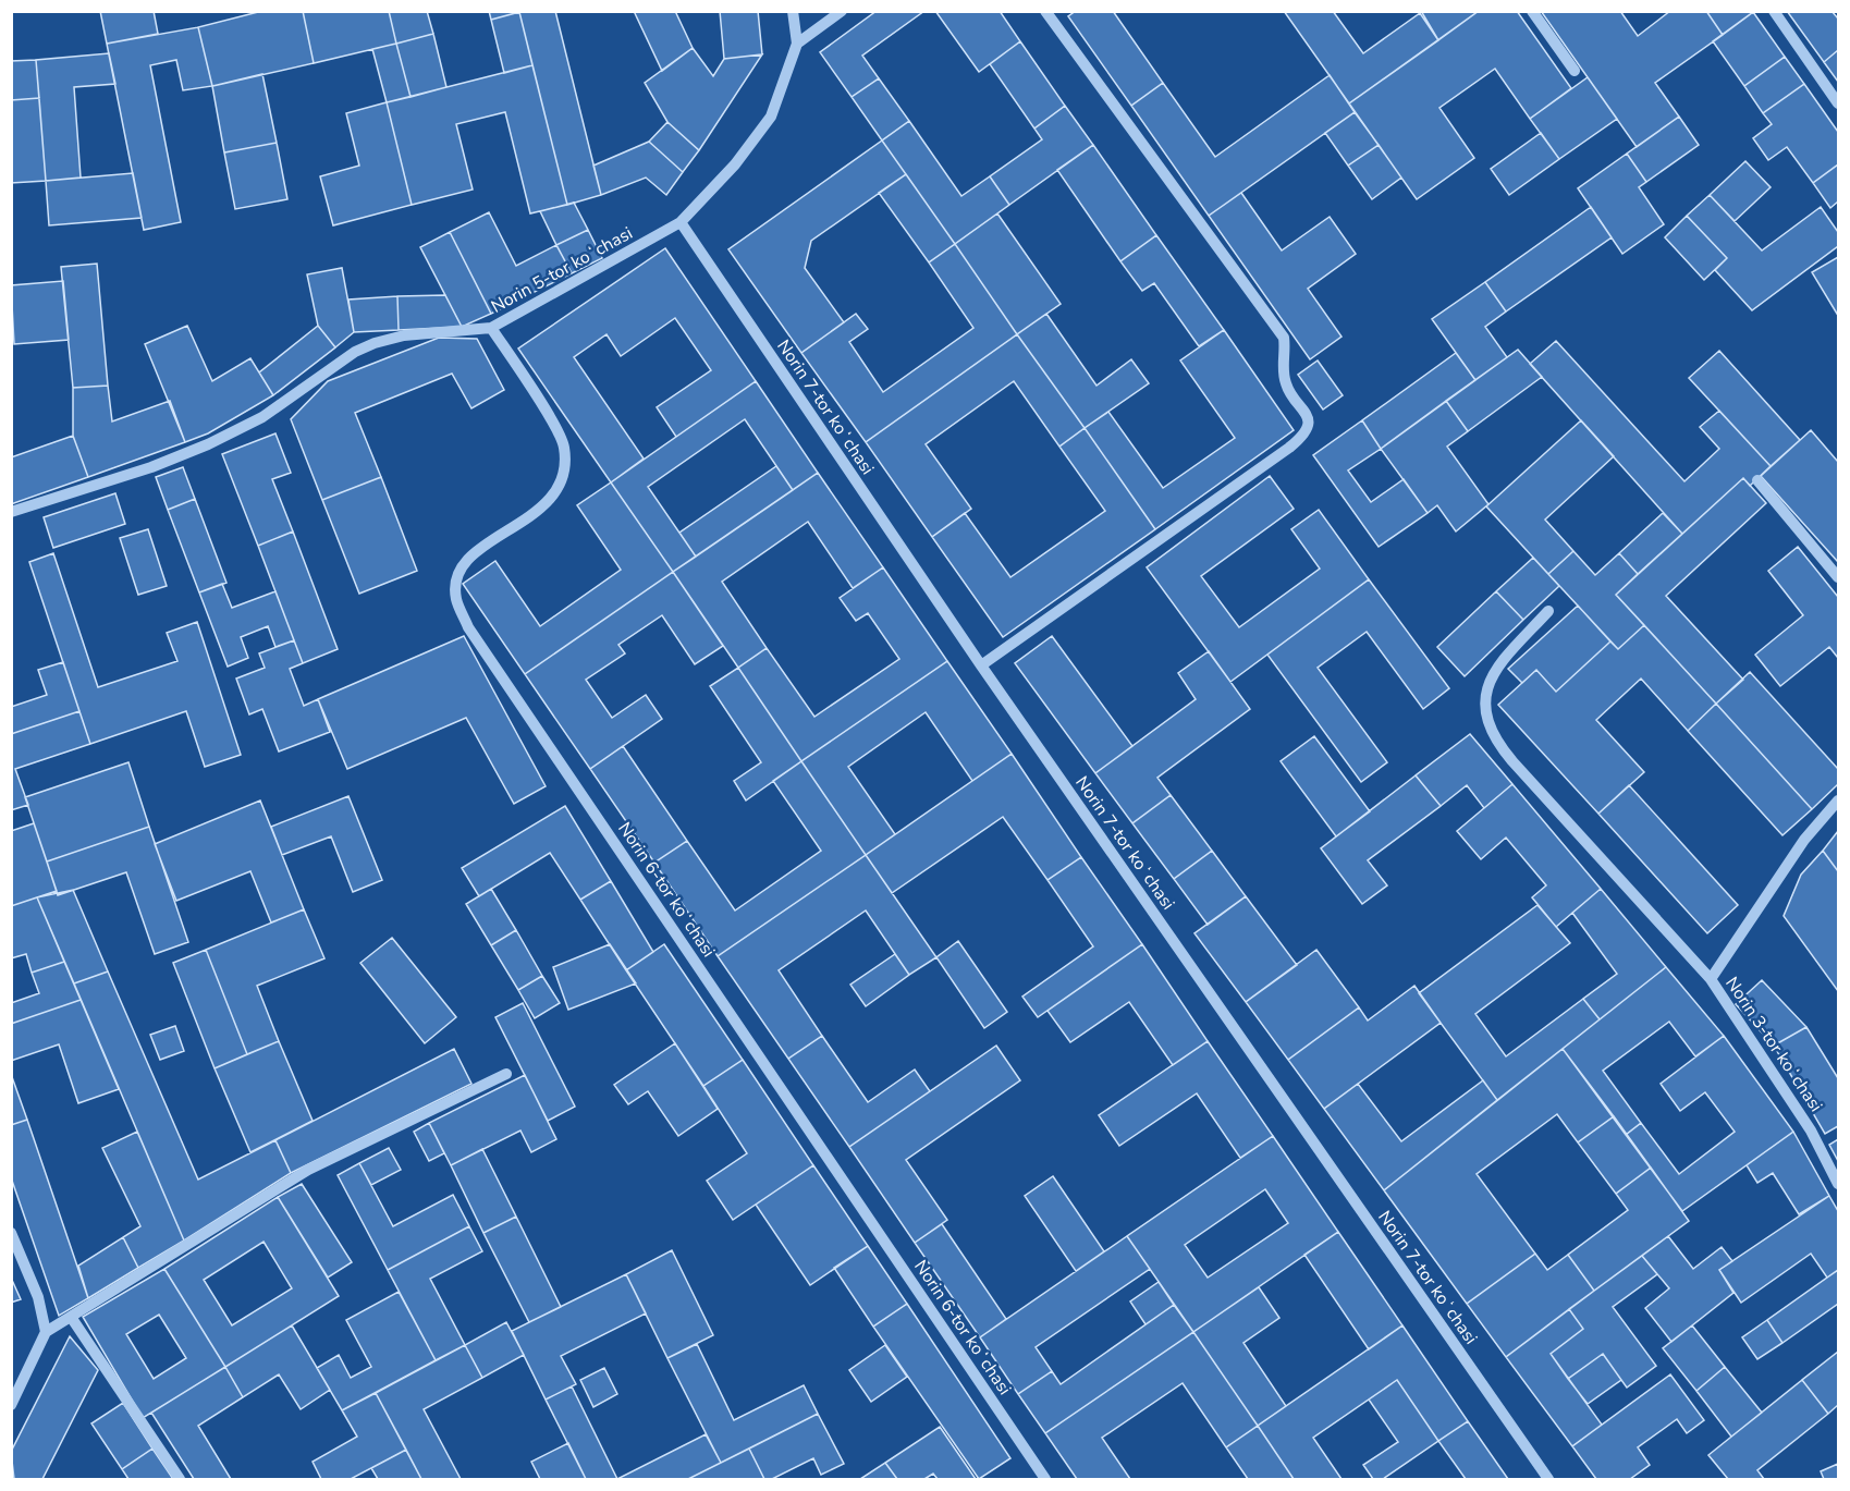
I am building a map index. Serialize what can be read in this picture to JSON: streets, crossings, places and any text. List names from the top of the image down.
{
  "streets": {
    "street": [
      "Norin 5-tor koʻchasi",
      "Norin 7-tor koʻchasi",
      "Norin 6-tor koʻchasi",
      "Norin 3-tor koʻchasi"
    ]
  },
  "crossings": [
    ["Norin 5-tor koʻchasi", "Norin 7-tor koʻchasi"],
    ["Norin 5-tor koʻchasi", "Norin 6-tor koʻchasi"]
  ]
}
